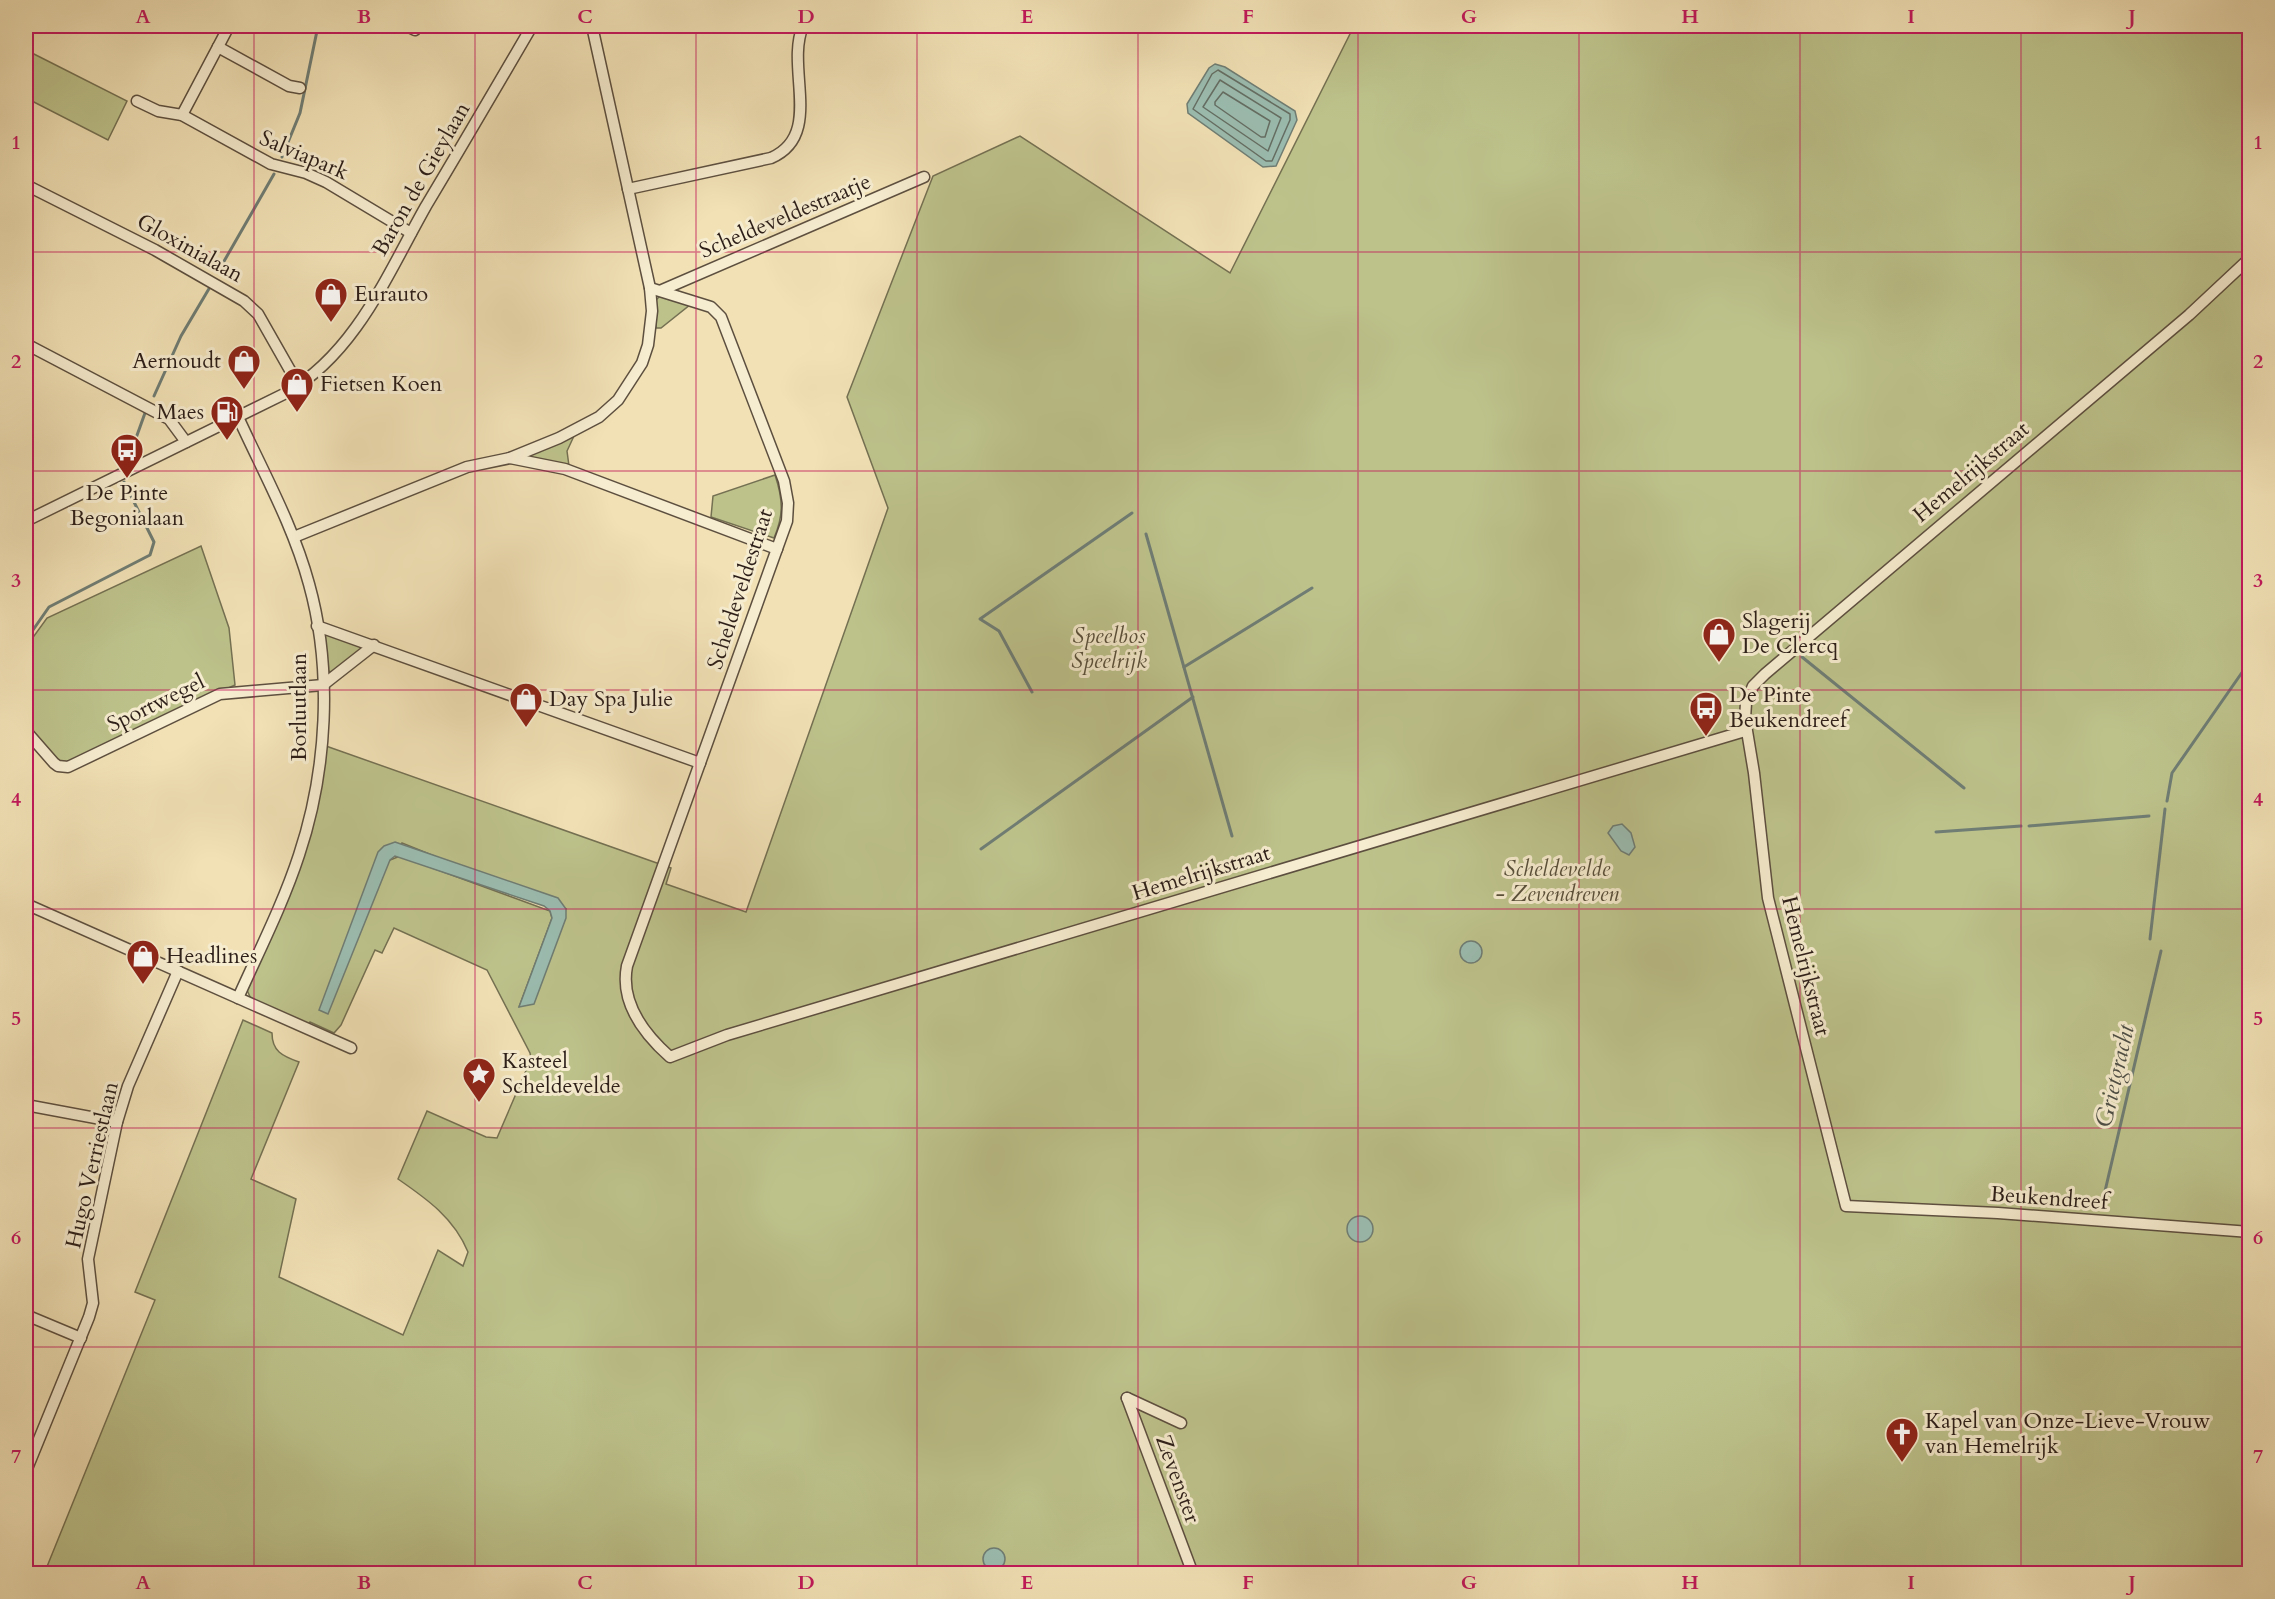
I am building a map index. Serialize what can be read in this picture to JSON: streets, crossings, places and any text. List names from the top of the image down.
{
  "streets": {
    "street": [
      "Salviapark",
      "Baron de Gieylaan",
      "Scheldeveldestraatje",
      "Gloxinialaan",
      "Hemelrijkstraat",
      "Scheldeveldestraat",
      "Sportwegel",
      "Borluutlaan",
      "Hugo Verriestlaan",
      "Beukendreef",
      "Zevenster"
    ]
  },
  "crossings": [
    ["Salviapark", "Baron de Gieylaan"],
    ["Baron de Gieylaan", "Gloxinialaan"],
    ["Baron de Gieylaan", "Borluutlaan"],
    ["Scheldeveldestraatje", "Scheldeveldestraat"],
    ["Hemelrijkstraat", "Scheldeveldestraat"],
    ["Hemelrijkstraat", "Beukendreef"],
    ["Sportwegel", "Borluutlaan"]
  ],
  "water": ["Grietgracht"],
  "parks": ["Speelbos Speelrijk", "Scheldevelde - Zevendreven"],
  "places": {
    "shop": [
      "Eurauto",
      "Aernoudt",
      "Fietsen Koen",
      "Slagerij De Clercq",
      "Day Spa Julie",
      "Headlines"
    ],
    "fuel station": ["Maes"],
    "bus stop": ["De Pinte Begonialaan", "De Pinte Beukendreef"],
    "place": ["Kasteel Scheldevelde"],
    "church": ["Kapel van Onze-Lieve-Vrouw van Hemelrijk"]
  },
  "grid": {
    "columns": [
      "A",
      "B",
      "C",
      "D",
      "E",
      "F",
      "G",
      "H",
      "I",
      "J"
    ],
    "rows": [
      "1",
      "2",
      "3",
      "4",
      "5",
      "6",
      "7"
    ]
  }
}
